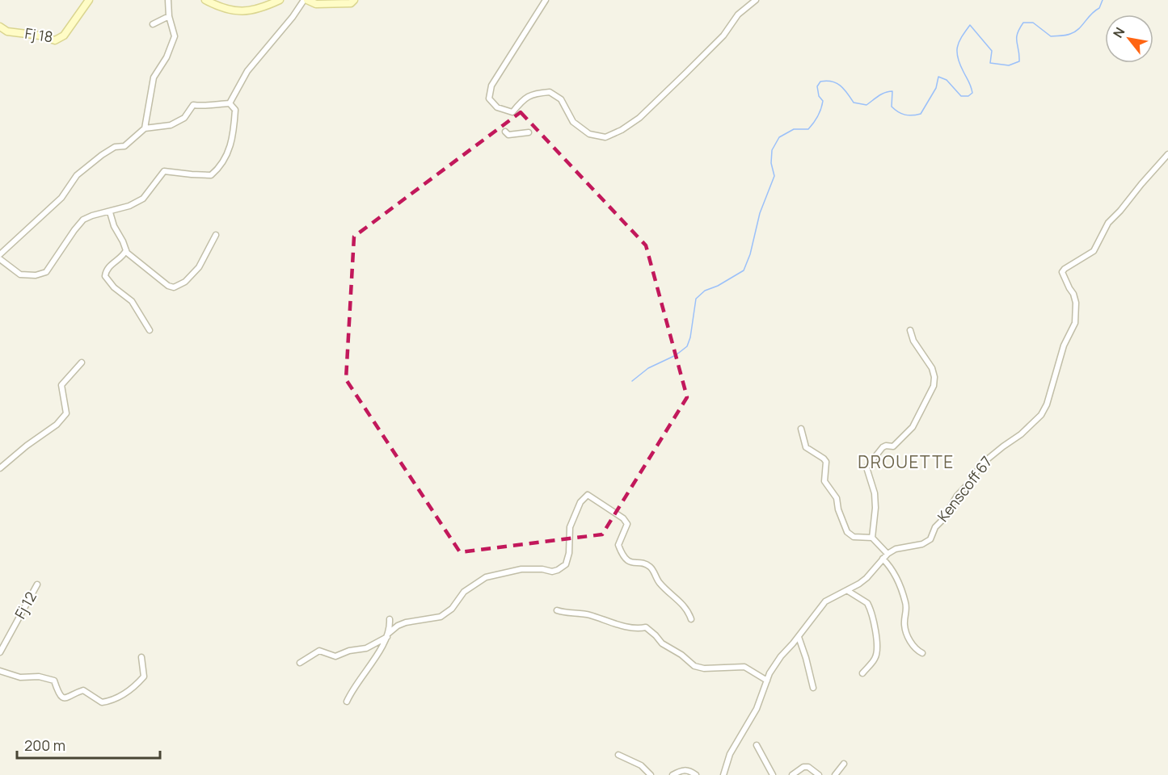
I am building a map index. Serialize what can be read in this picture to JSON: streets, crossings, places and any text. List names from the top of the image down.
{
  "streets": {
    "street": ["Fj 18", "Kenscoff 67", "Fj 12"]
  },
  "districts": ["DROUETTE"],
  "scale_bar": "200 m",
  "north": "top left"
}
